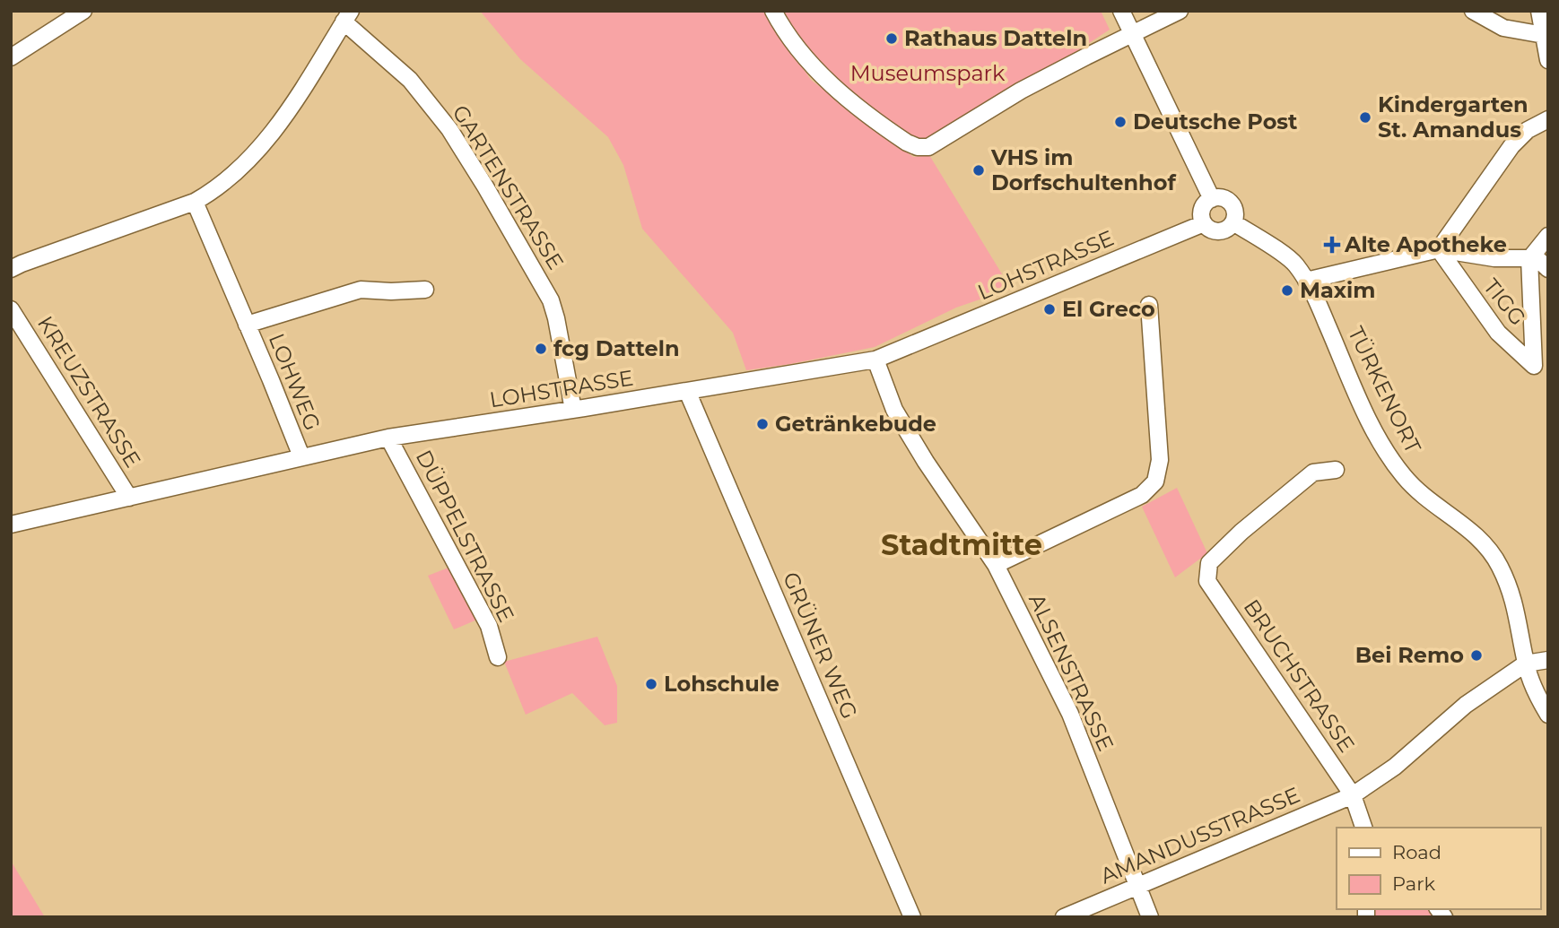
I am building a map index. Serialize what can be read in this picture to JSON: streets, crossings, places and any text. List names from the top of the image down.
{
  "streets": {
    "street": [
      "GARTENSTRASSE",
      "LOHSTRASSE",
      "TIGG",
      "LOHWEG",
      "TÜRKENORT",
      "KREUZSTRASSE",
      "DÜPPELSTRASSE",
      "GRÜNER WEG",
      "ALSENSTRASSE",
      "BRUCHSTRASSE",
      "AMANDUSSTRASSE"
    ]
  },
  "crossings": [
    ["GARTENSTRASSE", "LOHSTRASSE"],
    ["LOHSTRASSE", "LOHWEG"],
    ["LOHSTRASSE", "KREUZSTRASSE"],
    ["LOHSTRASSE", "DÜPPELSTRASSE"],
    ["LOHSTRASSE", "GRÜNER WEG"],
    ["LOHSTRASSE", "ALSENSTRASSE"],
    ["TÜRKENORT", "AMANDUSSTRASSE"],
    ["ALSENSTRASSE", "AMANDUSSTRASSE"],
    ["BRUCHSTRASSE", "AMANDUSSTRASSE"]
  ],
  "districts": ["Stadtmitte"],
  "parks": ["Museumspark"],
  "places": {
    "other": [
      "Rathaus Datteln",
      "Kindergarten St. Amandus",
      "Deutsche Post",
      "VHS im Dorfschultenhof",
      "Maxim",
      "El Greco",
      "fcg Datteln",
      "Getränkebude",
      "Bei Remo",
      "Lohschule"
    ],
    "health": ["Alte Apotheke"]
  },
  "legend": ["Road", "Park"]
}
